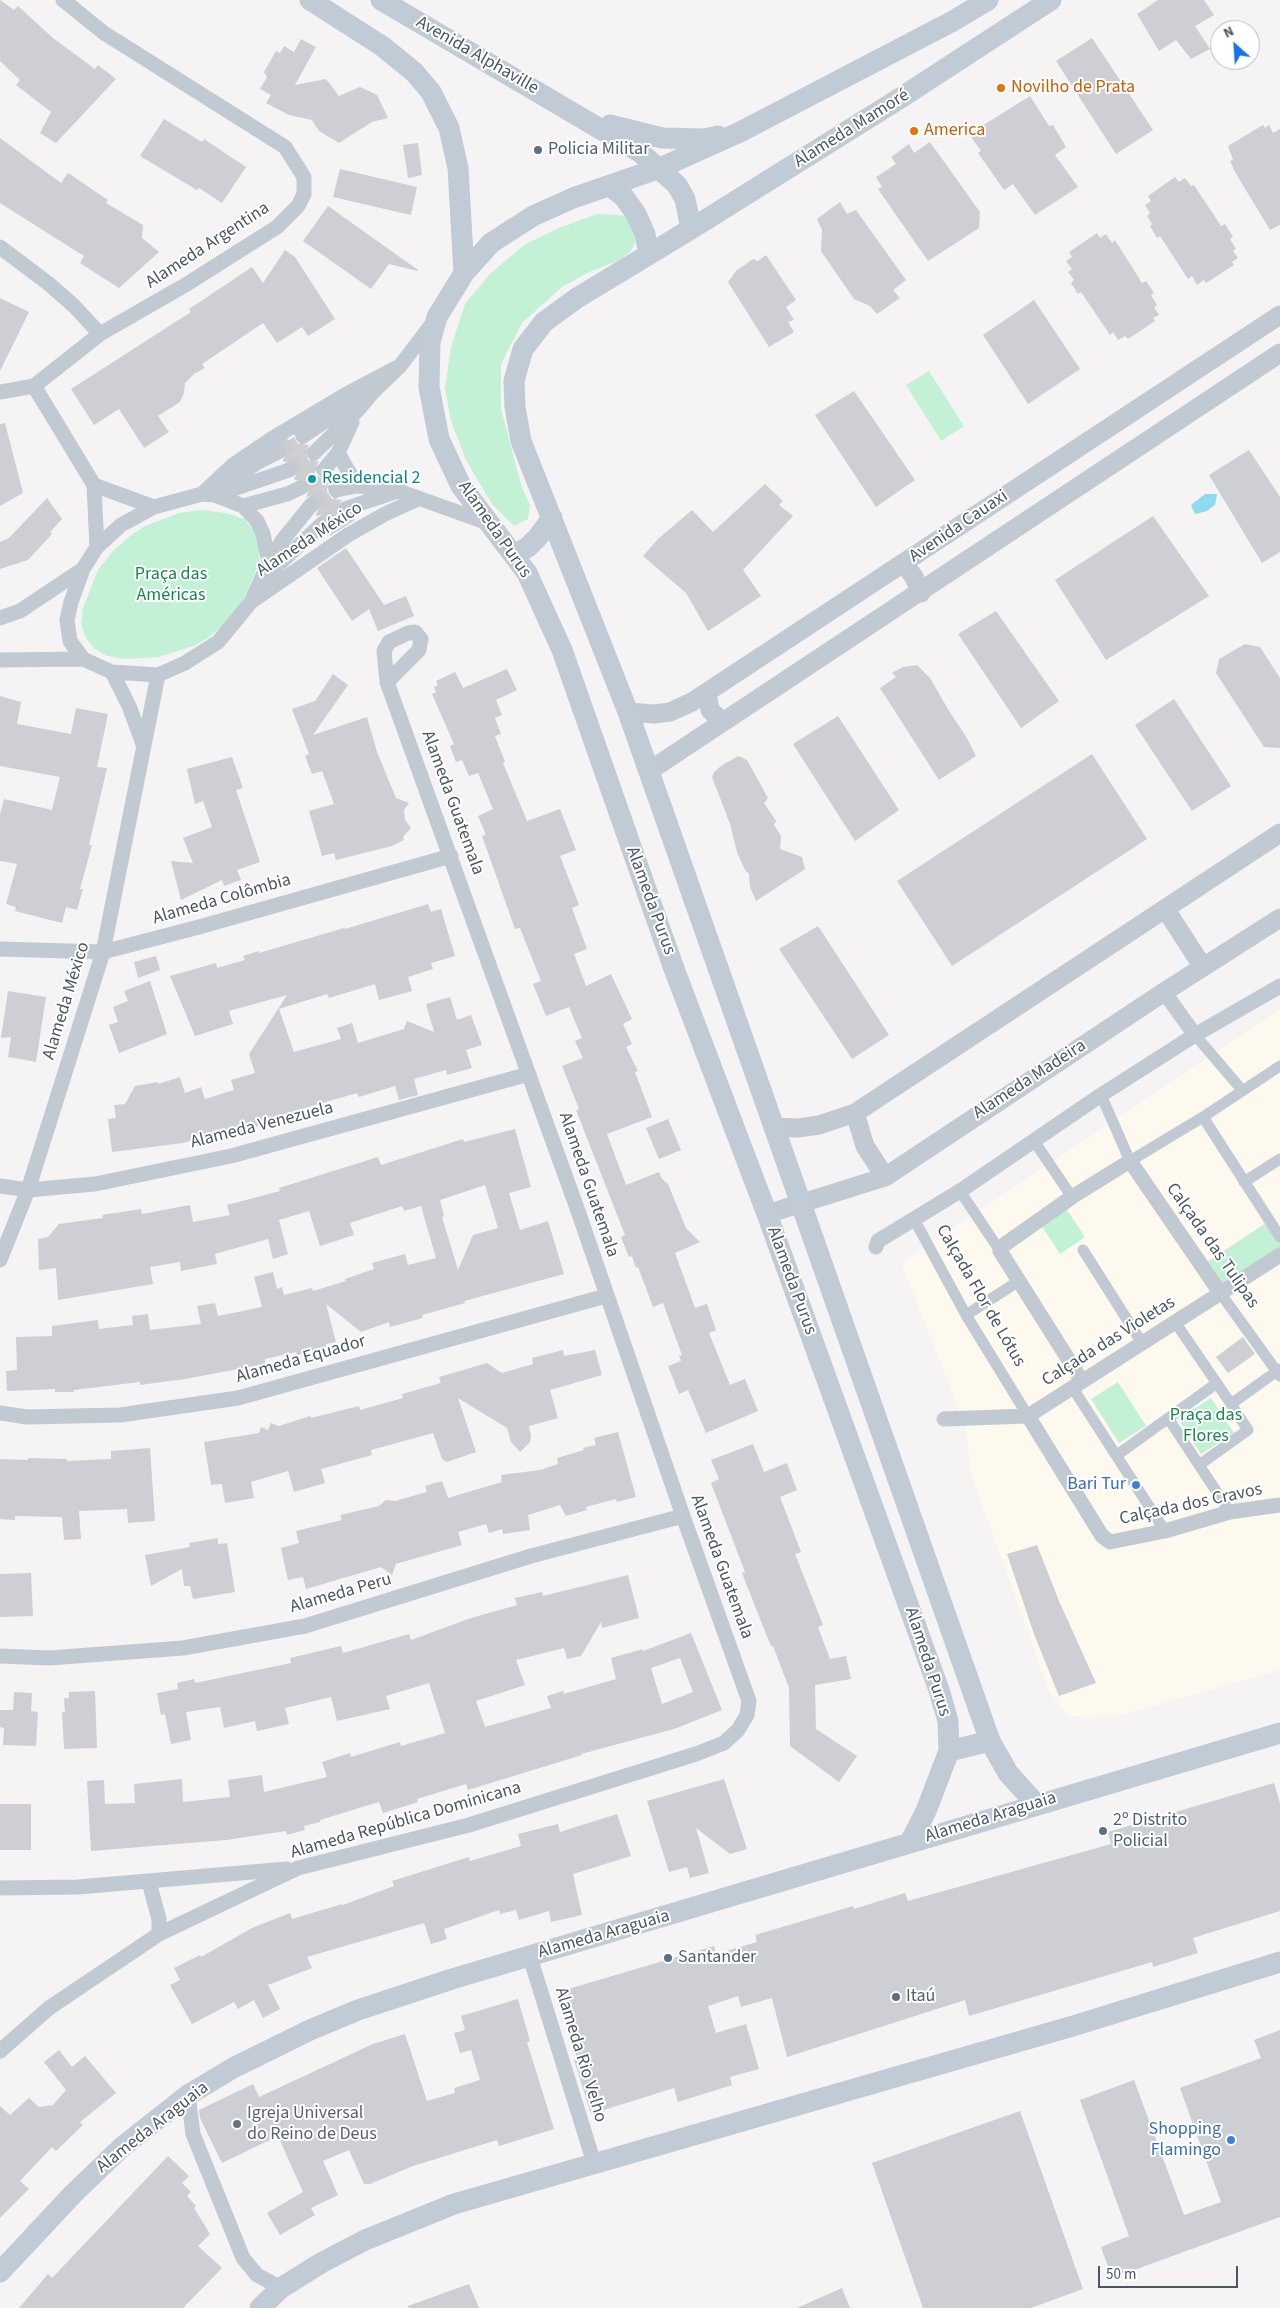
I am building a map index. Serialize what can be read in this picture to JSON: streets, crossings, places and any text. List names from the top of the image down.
{
  "streets": {
    "main road": [
      "Avenida Alphaville",
      "Alameda Mamoré",
      "Alameda Purus",
      "Alameda Araguaia"
    ],
    "street": [
      "Alameda Argentina",
      "Avenida Cauaxi",
      "Alameda México",
      "Alameda Guatemala",
      "Alameda Colômbia",
      "Alameda Madeira",
      "Alameda Venezuela",
      "Calçada das Tulipas",
      "Calçada Flor de Lótus",
      "Calçada das Violetas",
      "Alameda Equador",
      "Calçada dos Cravos",
      "Alameda Peru",
      "Alameda República Dominicana",
      "Alameda Rio Velho"
    ]
  },
  "crossings": [
    ["Alameda Mamoré", "Alameda Purus"],
    ["Avenida Cauaxi", "Alameda Purus"],
    ["Alameda Purus", "Alameda Madeira"],
    ["Alameda Purus", "Alameda Araguaia"],
    ["Alameda México", "Alameda Colômbia"],
    ["Alameda México", "Alameda Venezuela"],
    ["Alameda Guatemala", "Alameda Colômbia"],
    ["Alameda Guatemala", "Alameda Venezuela"],
    ["Alameda Guatemala", "Alameda Equador"],
    ["Alameda Guatemala", "Alameda Peru"],
    ["Alameda Guatemala", "Alameda República Dominicana"],
    ["Calçada das Tulipas", "Calçada das Violetas"],
    ["Calçada Flor de Lótus", "Calçada das Violetas"],
    ["Calçada Flor de Lótus", "Calçada dos Cravos"],
    ["Alameda Araguaia", "Alameda Rio Velho"]
  ],
  "parks": ["Praça das Américas", "Praça das Flores"],
  "places": [
    "Novilho de Prata",
    "America",
    "Policia Militar",
    "Residencial 2",
    "Bari Tur",
    "2º Distrito Policial",
    "Santander",
    "Itaú",
    "Igreja Universal do Reino de Deus",
    "Shopping Flamingo"
  ],
  "scale_bar": "50 m",
  "north": "top left"
}
